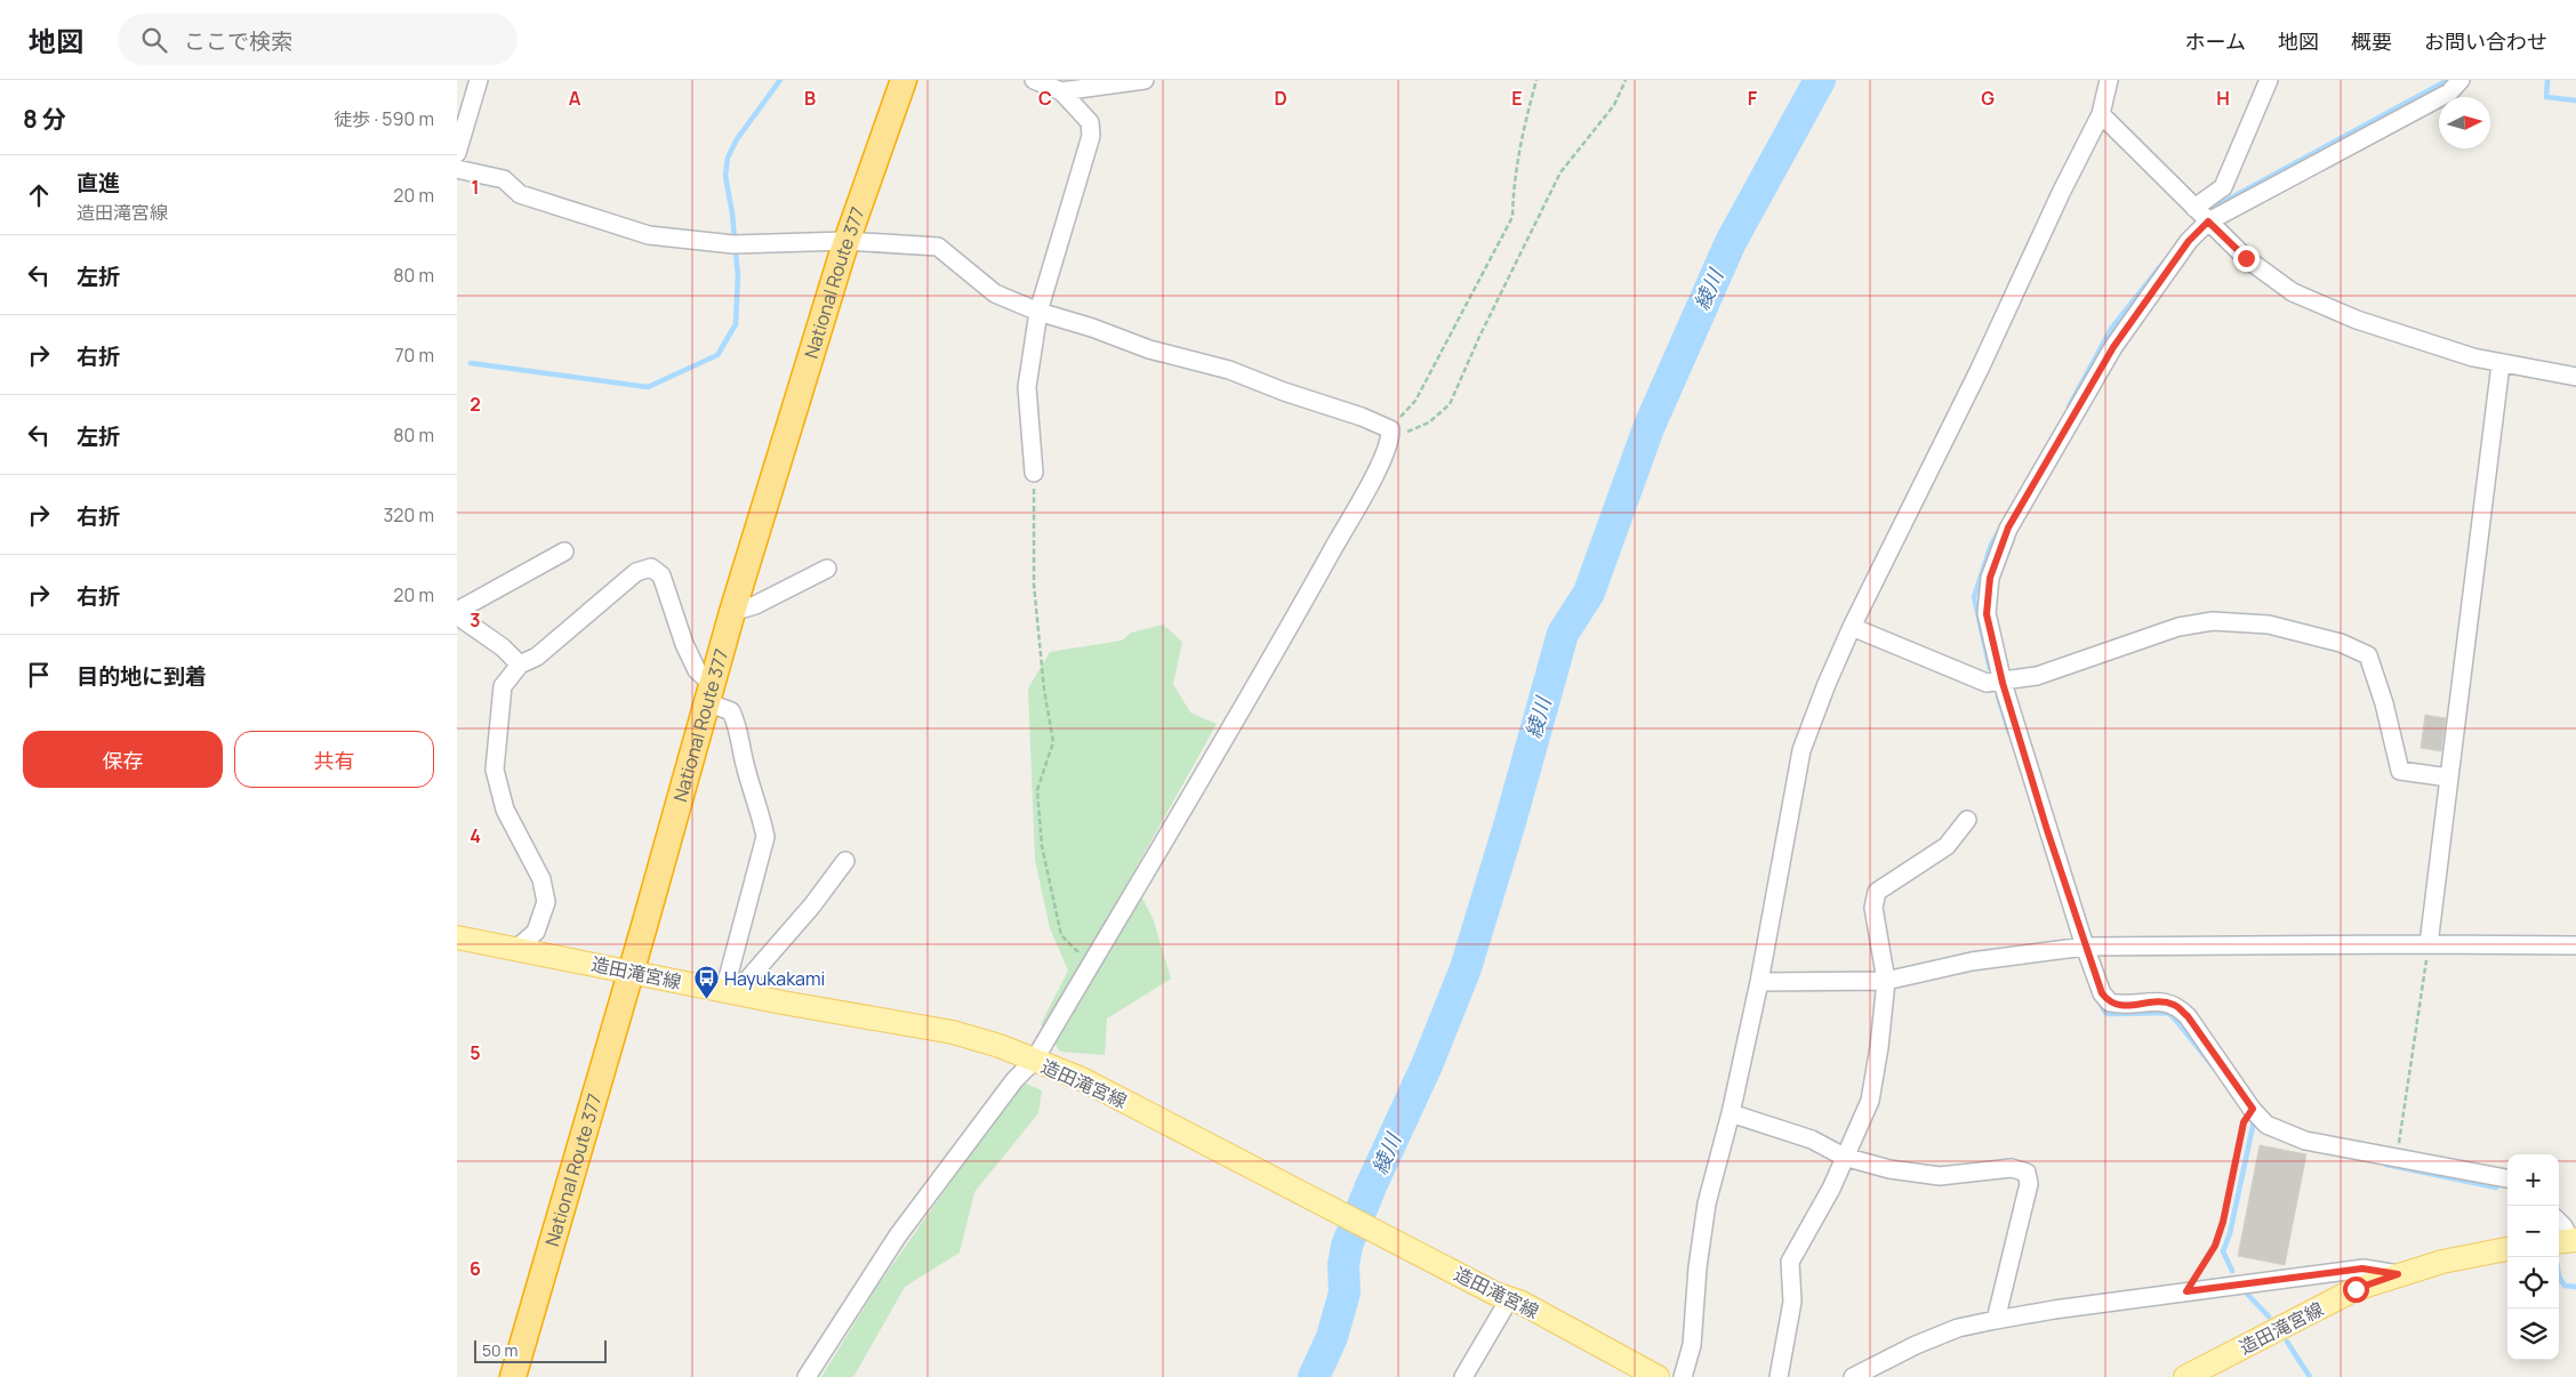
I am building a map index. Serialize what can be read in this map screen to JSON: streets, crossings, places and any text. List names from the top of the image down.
{
  "streets": {
    "highway": ["National Route 377"],
    "main road": ["造田滝宮線"]
  },
  "crossings": [
    ["National Route 377", "造田滝宮線"]
  ],
  "water": ["綾川"],
  "places": {
    "bus stop": ["Hayukakami"]
  },
  "scale_bar": "50 m",
  "north": "right",
  "page": {
    "header": "地図",
    "search": "ここで検索",
    "nav": [
      "ホーム",
      "地図",
      "概要",
      "お問い合わせ"
    ],
    "heading": ["8 分", "徒歩 · 590 m"],
    "list": [
      ["直進", "造田滝宮線", "20 m"],
      ["左折", "80 m"],
      ["右折", "70 m"],
      ["左折", "80 m"],
      ["右折", "320 m"],
      ["右折", "20 m"],
      "目的地に到着"
    ],
    "buttons": ["保存", "共有"],
    "map_buttons": ["+", "−"],
    "scale": "50 m"
  },
  "grid": {
    "columns": [
      "A",
      "B",
      "C",
      "D",
      "E",
      "F",
      "G",
      "H"
    ],
    "rows": [
      "1",
      "2",
      "3",
      "4",
      "5",
      "6"
    ]
  }
}
